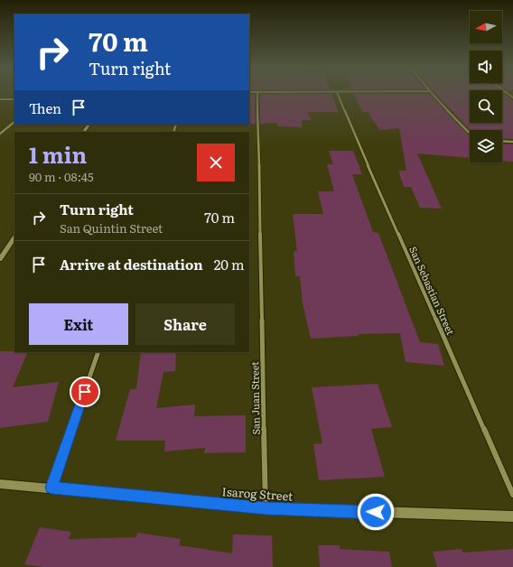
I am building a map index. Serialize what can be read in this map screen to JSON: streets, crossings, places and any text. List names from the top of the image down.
{
  "streets": {
    "street": ["San Sebastian Street", "San Juan Street", "Isarog Street"]
  },
  "crossings": [
    ["San Juan Street", "Isarog Street"]
  ],
  "north": "left",
  "page": {
    "turn": ["70 m", "Turn right"],
    "then": "Then",
    "heading": ["1 min", "90 m · 08:45"],
    "list": [
      {
        "name": "Turn right",
        "note": "San Quintin Street",
        "value": "70 m"
      },
      {
        "name": "Arrive at destination",
        "value": "20 m"
      }
    ],
    "buttons": ["Exit", "Share"]
  }
}
